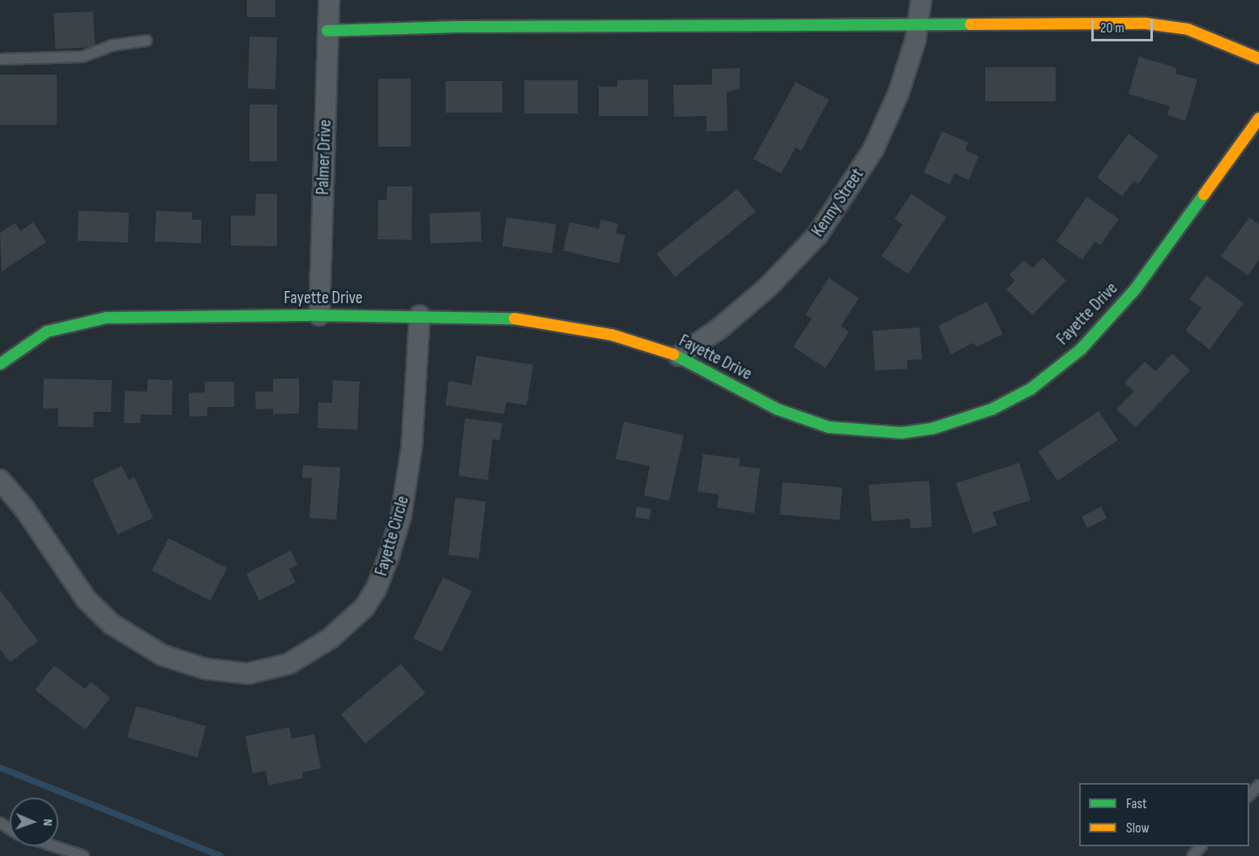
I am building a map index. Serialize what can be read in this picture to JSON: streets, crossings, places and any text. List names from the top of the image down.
{
  "streets": {
    "street": [
      "Palmer Drive",
      "Kenny Street",
      "Fayette Drive",
      "Fayette Circle"
    ]
  },
  "crossings": [
    ["Palmer Drive", "Fayette Drive"],
    ["Kenny Street", "Fayette Drive"],
    ["Fayette Drive", "Fayette Circle"]
  ],
  "legend": ["Fast", "Slow"],
  "scale_bar": "20 m",
  "north": "right"
}
